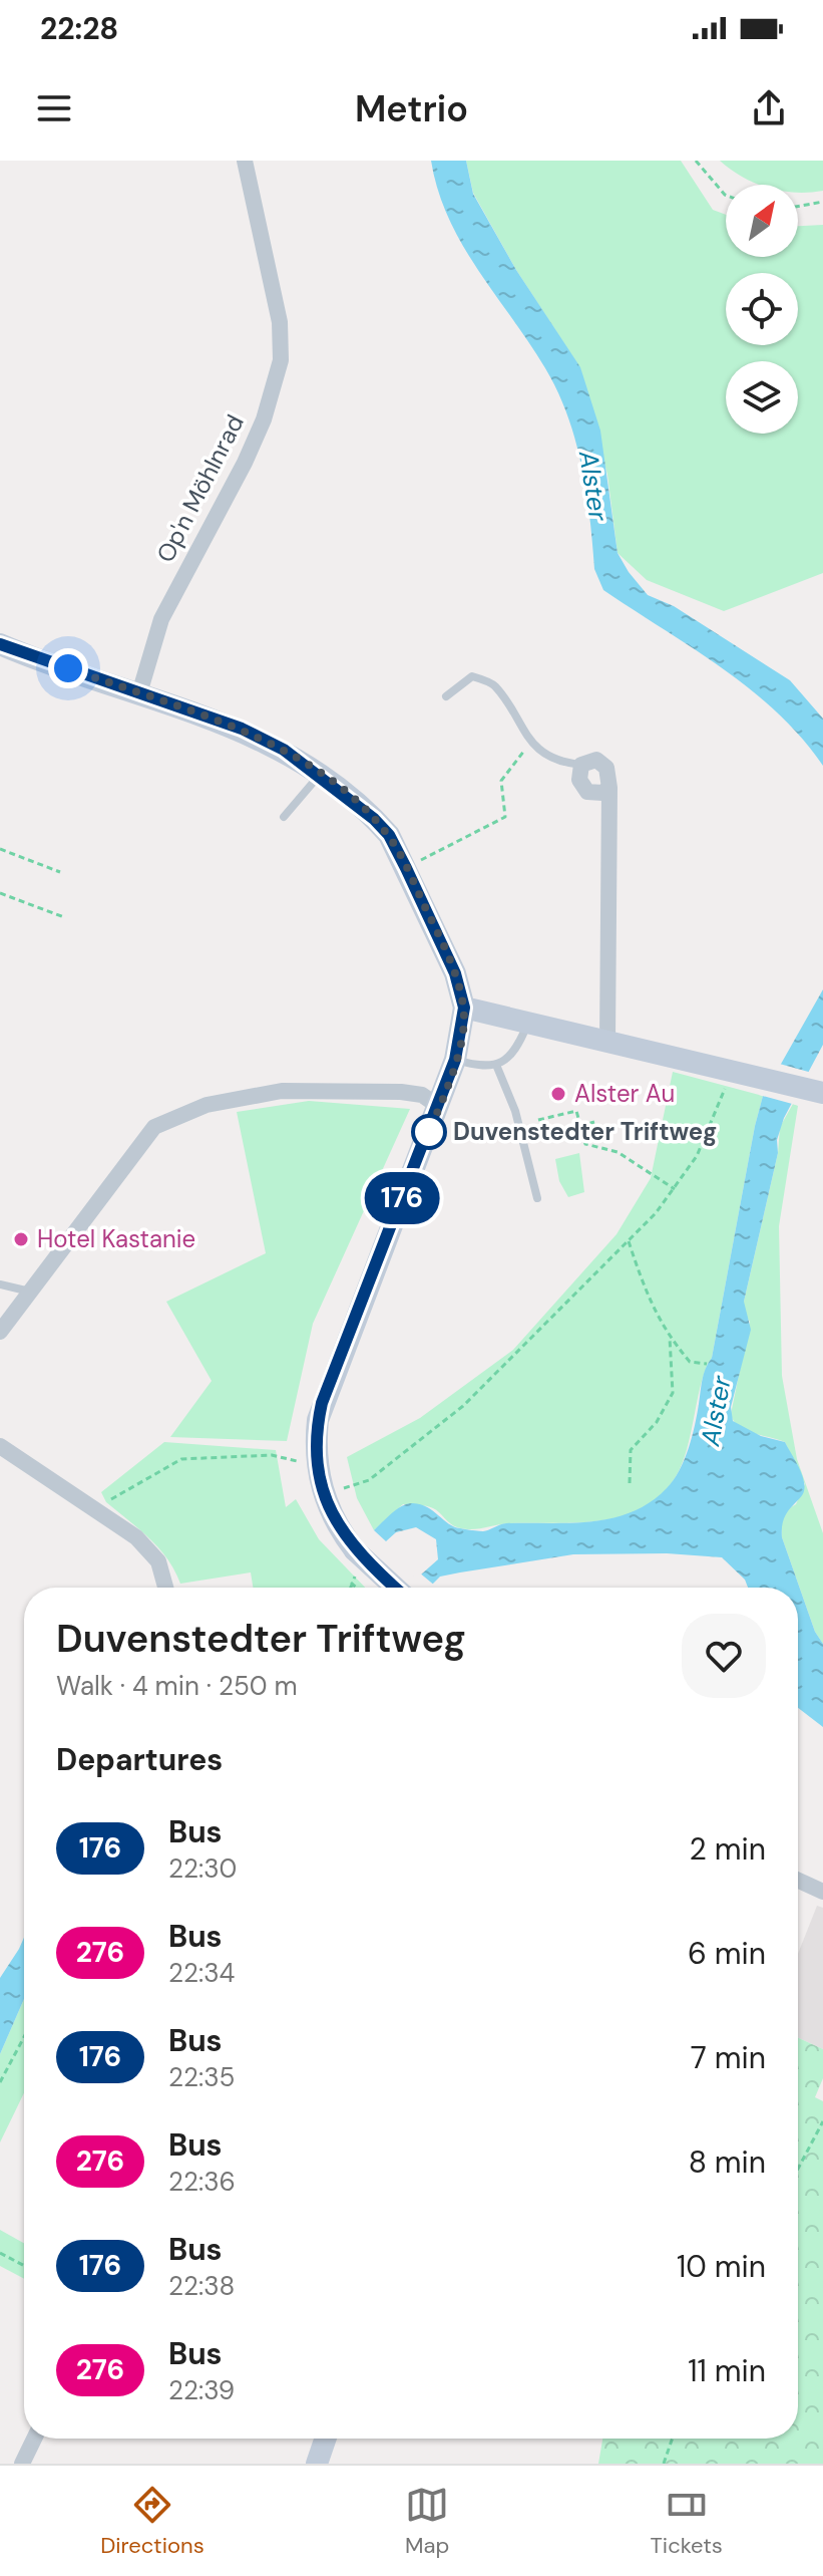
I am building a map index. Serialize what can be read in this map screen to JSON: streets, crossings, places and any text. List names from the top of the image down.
{
  "streets": {
    "street": ["Op'n Möhlnrad"]
  },
  "water": ["Alster"],
  "places": ["Alster Au", "Duvenstedter Triftweg", "Hotel Kastanie"],
  "lines": ["bus line 176"],
  "north": "top right",
  "page": {
    "status": "22:28",
    "header": "Metrio",
    "on_map": "176",
    "heading": [
      ["Duvenstedter Triftweg", "Walk · 4 min · 250 m"],
      "Departures"
    ],
    "list": [
      {
        "mark": "176",
        "name": "Bus",
        "note": "22:30",
        "value": "2 min"
      },
      {
        "mark": "276",
        "name": "Bus",
        "note": "22:34",
        "value": "6 min"
      },
      {
        "mark": "176",
        "name": "Bus",
        "note": "22:35",
        "value": "7 min"
      },
      {
        "mark": "276",
        "name": "Bus",
        "note": "22:36",
        "value": "8 min"
      },
      {
        "mark": "176",
        "name": "Bus",
        "note": "22:38",
        "value": "10 min"
      },
      {
        "mark": "276",
        "name": "Bus",
        "note": "22:39",
        "value": "11 min"
      }
    ],
    "tabs": ["Directions", "Map", "Tickets"]
  }
}
